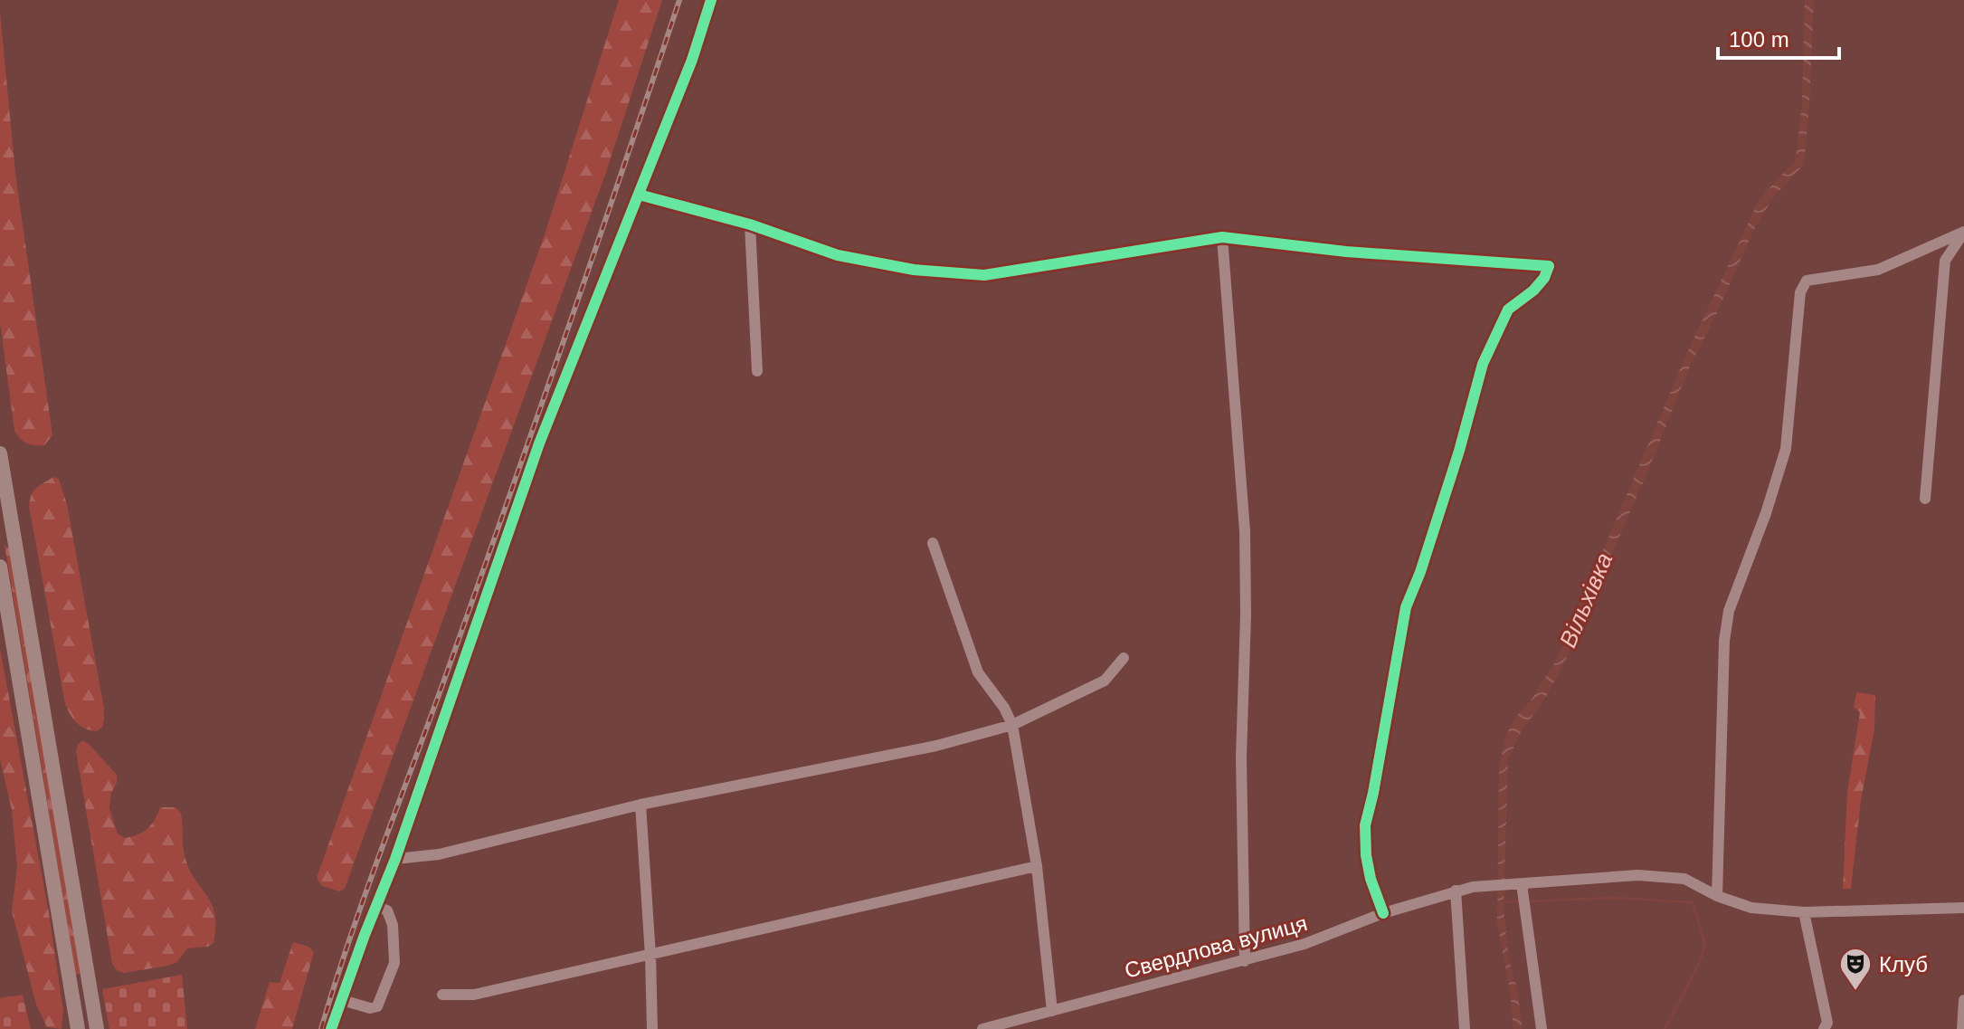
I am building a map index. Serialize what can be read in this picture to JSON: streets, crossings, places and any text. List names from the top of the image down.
{
  "streets": {
    "street": ["Свердлова вулиця"]
  },
  "water": ["Вільхівка"],
  "places": {
    "theatre": ["Клуб"]
  },
  "scale_bar": "100 m"
}
